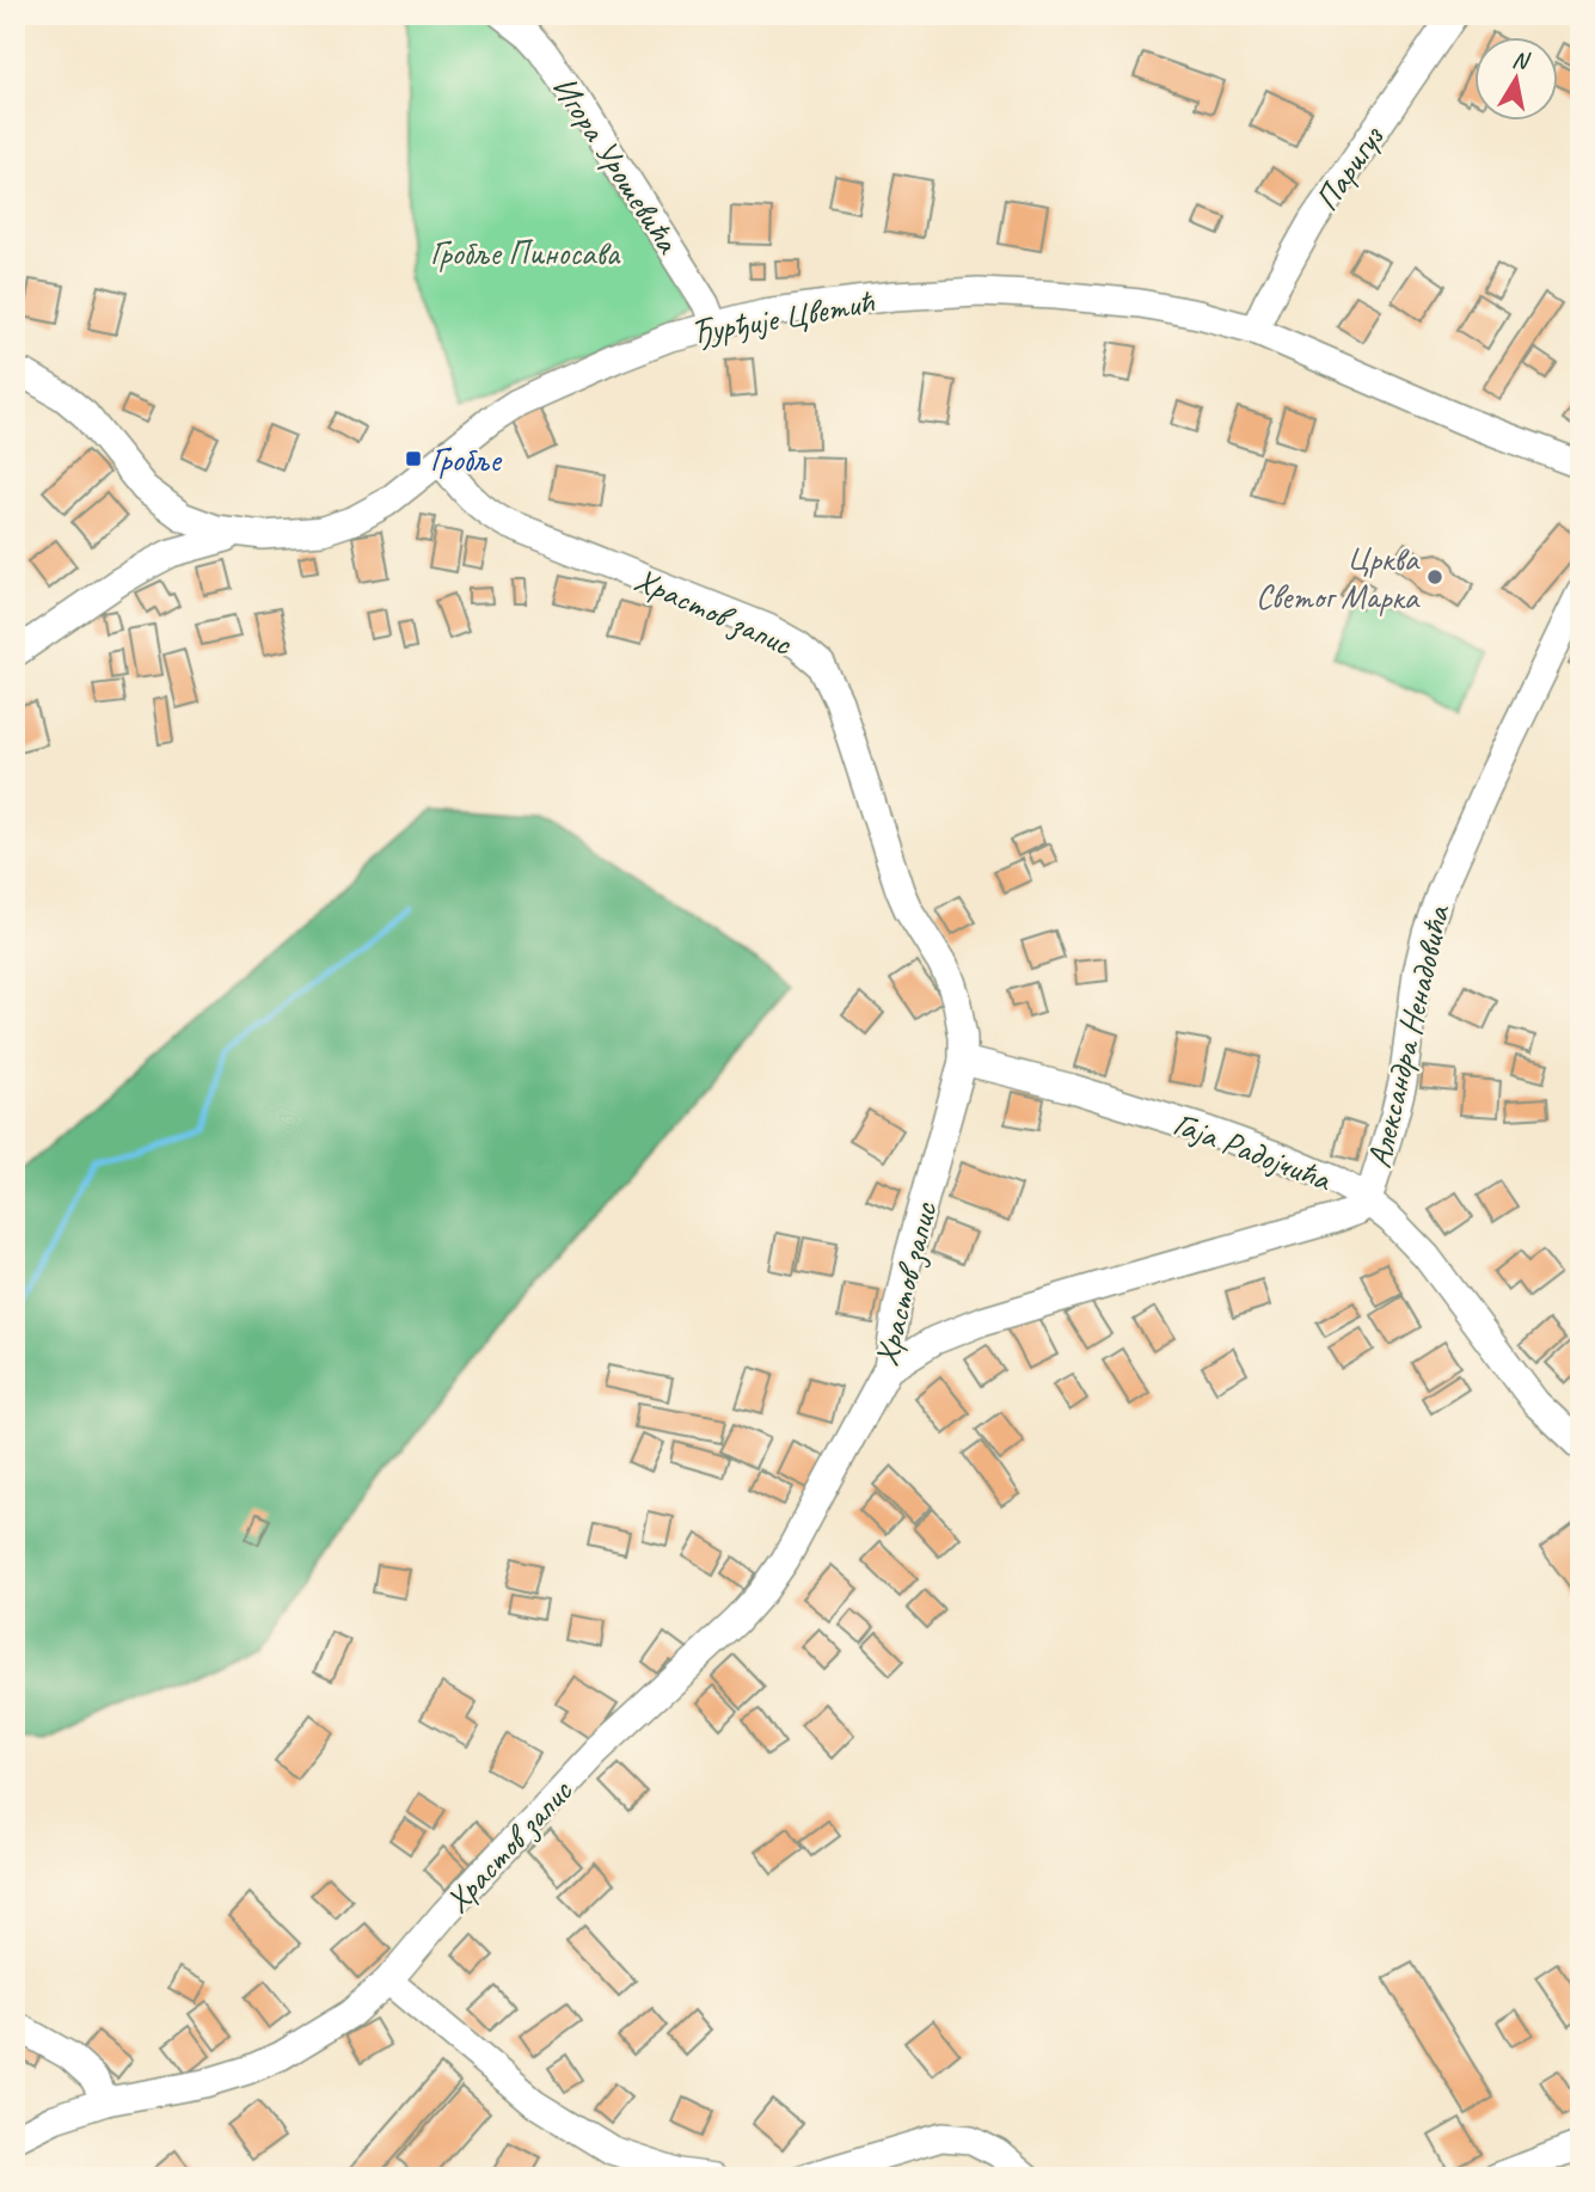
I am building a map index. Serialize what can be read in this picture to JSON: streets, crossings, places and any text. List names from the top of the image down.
{
  "streets": {
    "street": [
      "Игора Урошевића",
      "Паригуз",
      "Ђурђије Цветић",
      "Храстов запис",
      "Александра Ненадовића",
      "Гаја Радојчића"
    ]
  },
  "crossings": [
    ["Игора Урошевића", "Ђурђије Цветић"],
    ["Паригуз", "Ђурђије Цветић"],
    ["Ђурђије Цветић", "Храстов запис"],
    ["Храстов запис", "Александра Ненадовића"],
    ["Храстов запис", "Гаја Радојчића"],
    ["Александра Ненадовића", "Гаја Радојчића"]
  ],
  "parks": ["Гробље Пиносава"],
  "places": {
    "transit": ["Гробље"],
    "other": ["Црква Светог Марка"]
  },
  "north": "top"
}
